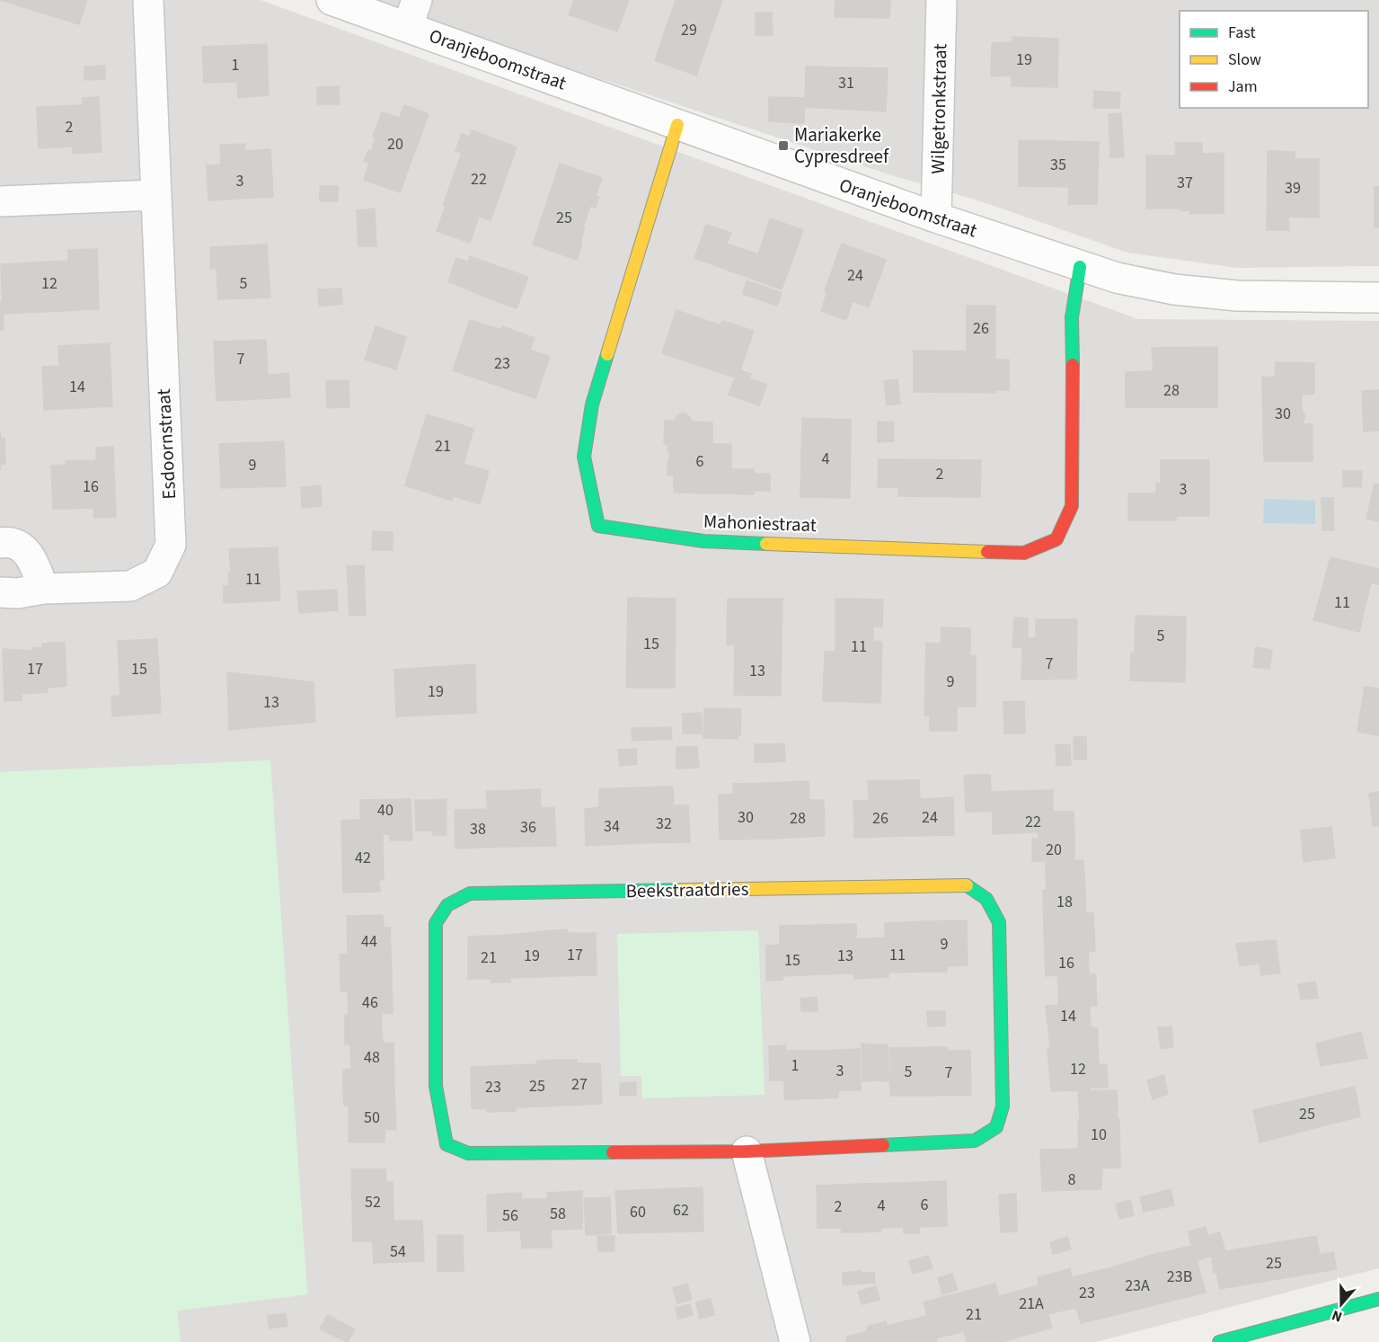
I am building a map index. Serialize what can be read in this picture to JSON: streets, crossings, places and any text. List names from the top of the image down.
{
  "streets": {
    "street": [
      "Oranjeboomstraat",
      "Wilgetronkstraat",
      "Esdoornstraat",
      "Mahoniestraat",
      "Beekstraatdries"
    ]
  },
  "crossings": [
    ["Oranjeboomstraat", "Wilgetronkstraat"],
    ["Oranjeboomstraat", "Mahoniestraat"]
  ],
  "places": {
    "transit": ["Mariakerke Cypresdreef"]
  },
  "house_numbers": [
    "29",
    "19",
    "1",
    "31",
    "2",
    "20",
    "35",
    "22",
    "3",
    "37",
    "39",
    "25",
    "24",
    "12",
    "5",
    "26",
    "7",
    "23",
    "14",
    "28",
    "30",
    "21",
    "4",
    "6",
    "9",
    "2",
    "16",
    "3",
    "11",
    "11",
    "5",
    "15",
    "11",
    "7",
    "17",
    "15",
    "13",
    "9",
    "19",
    "13",
    "40",
    "30",
    "24",
    "28",
    "26",
    "22",
    "32",
    "34",
    "36",
    "38",
    "20",
    "42",
    "18",
    "44",
    "9",
    "17",
    "11",
    "19",
    "13",
    "21",
    "15",
    "16",
    "46",
    "14",
    "48",
    "1",
    "12",
    "3",
    "5",
    "7",
    "27",
    "25",
    "23",
    "25",
    "50",
    "10",
    "8",
    "52",
    "6",
    "4",
    "2",
    "62",
    "60",
    "58",
    "56",
    "54",
    "25",
    "23B",
    "23A",
    "23",
    "21A",
    "21"
  ],
  "legend": ["Fast", "Slow", "Jam"],
  "north": "bottom"
}
